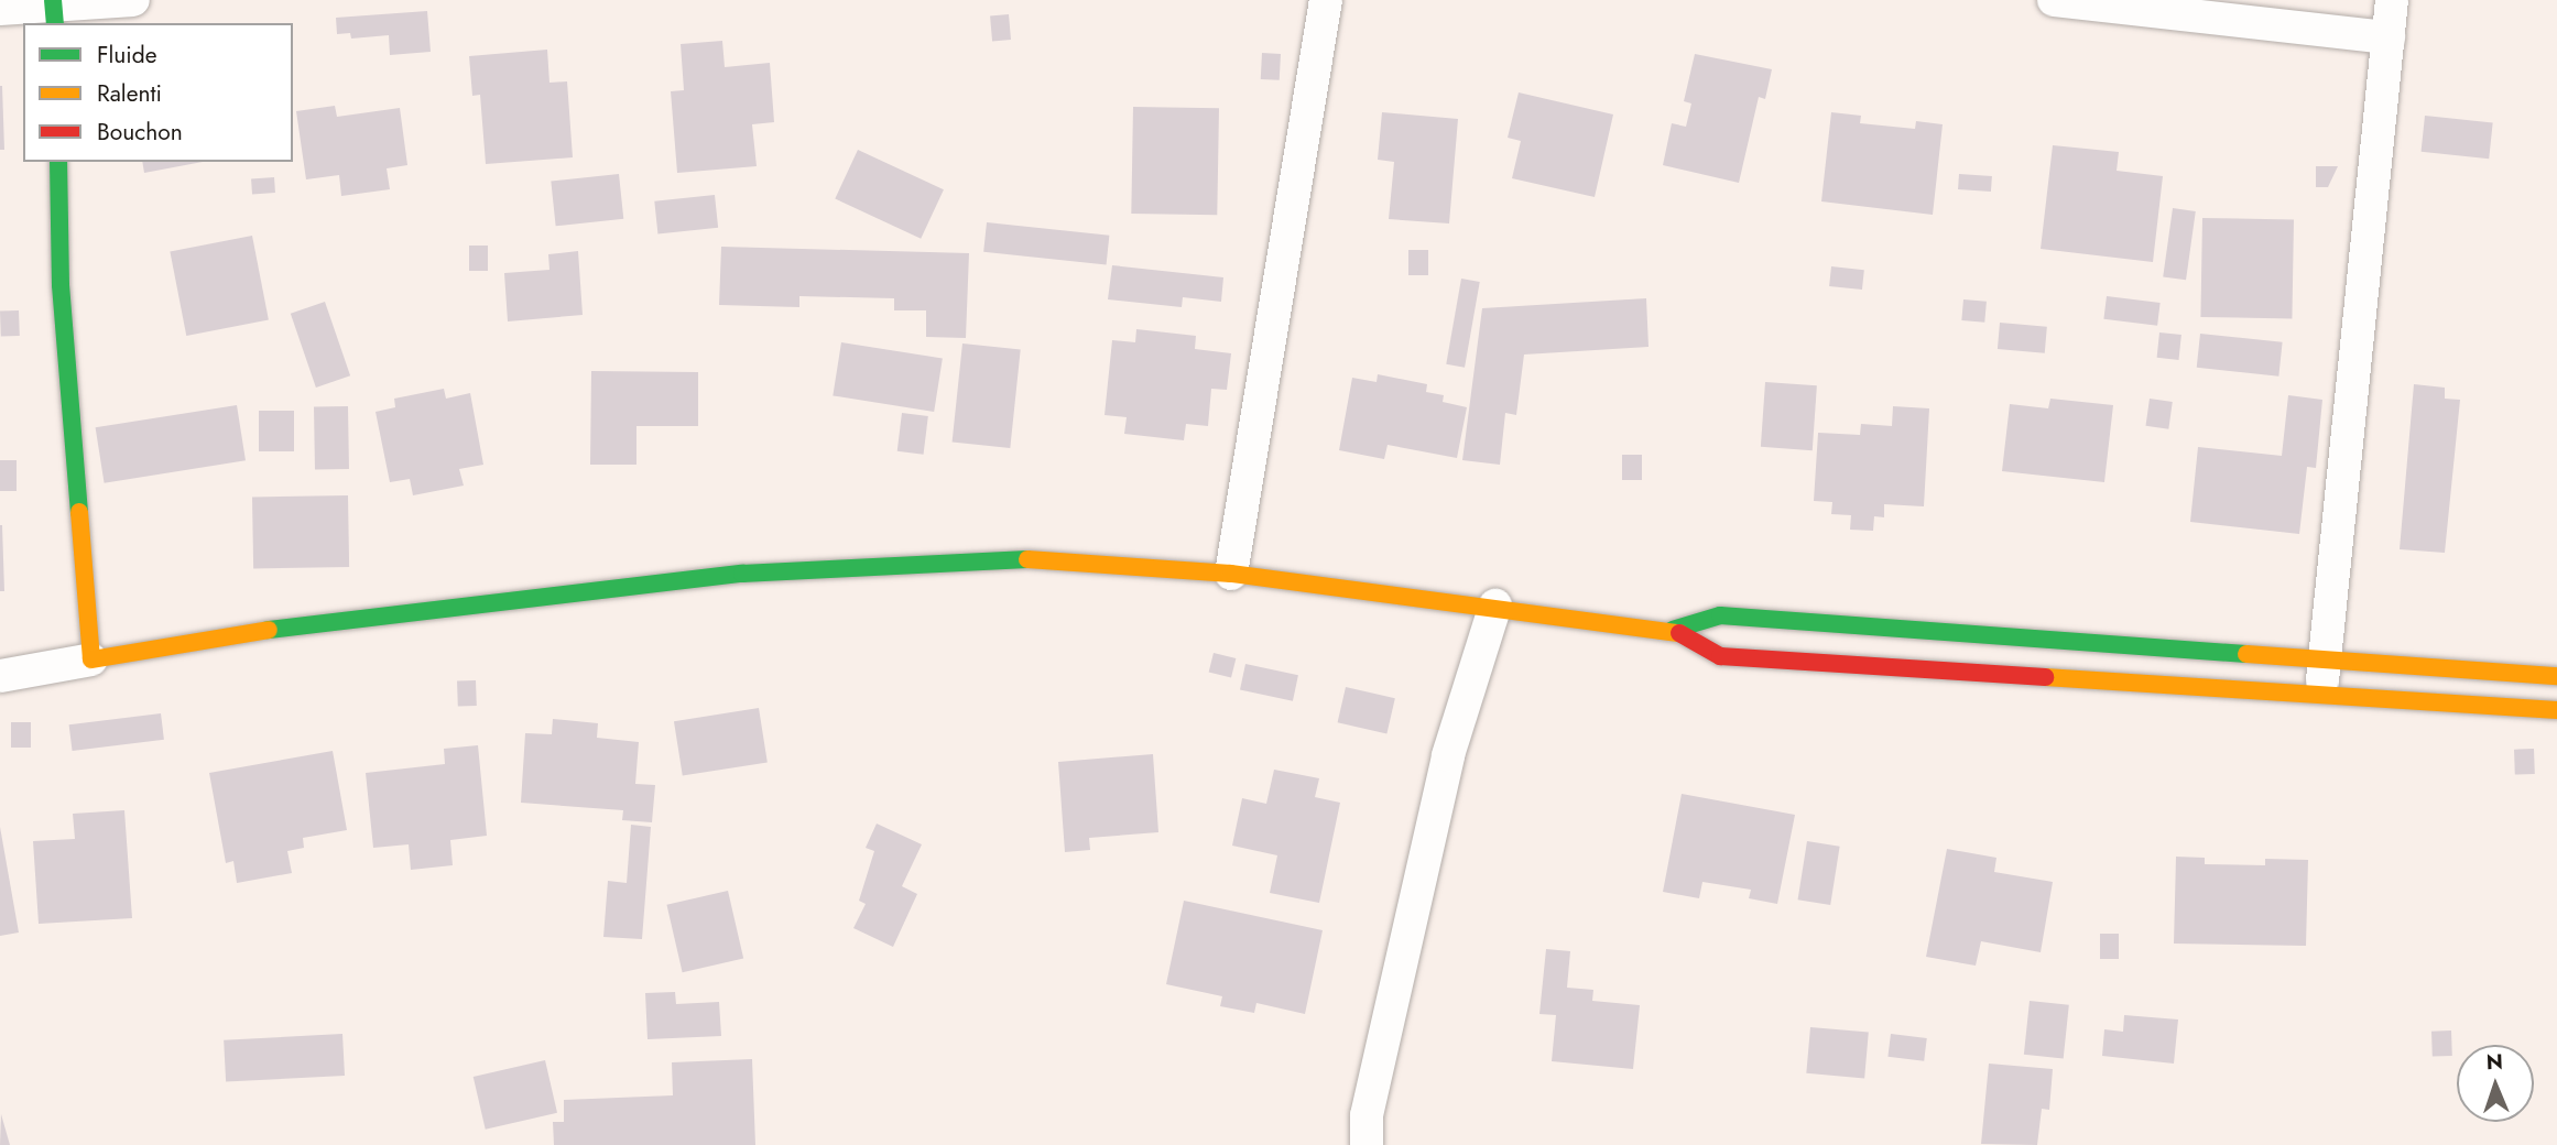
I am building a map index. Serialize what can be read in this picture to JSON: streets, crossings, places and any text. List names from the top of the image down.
{
  "legend": ["Fluide", "Ralenti", "Bouchon"],
  "north": "top"
}
